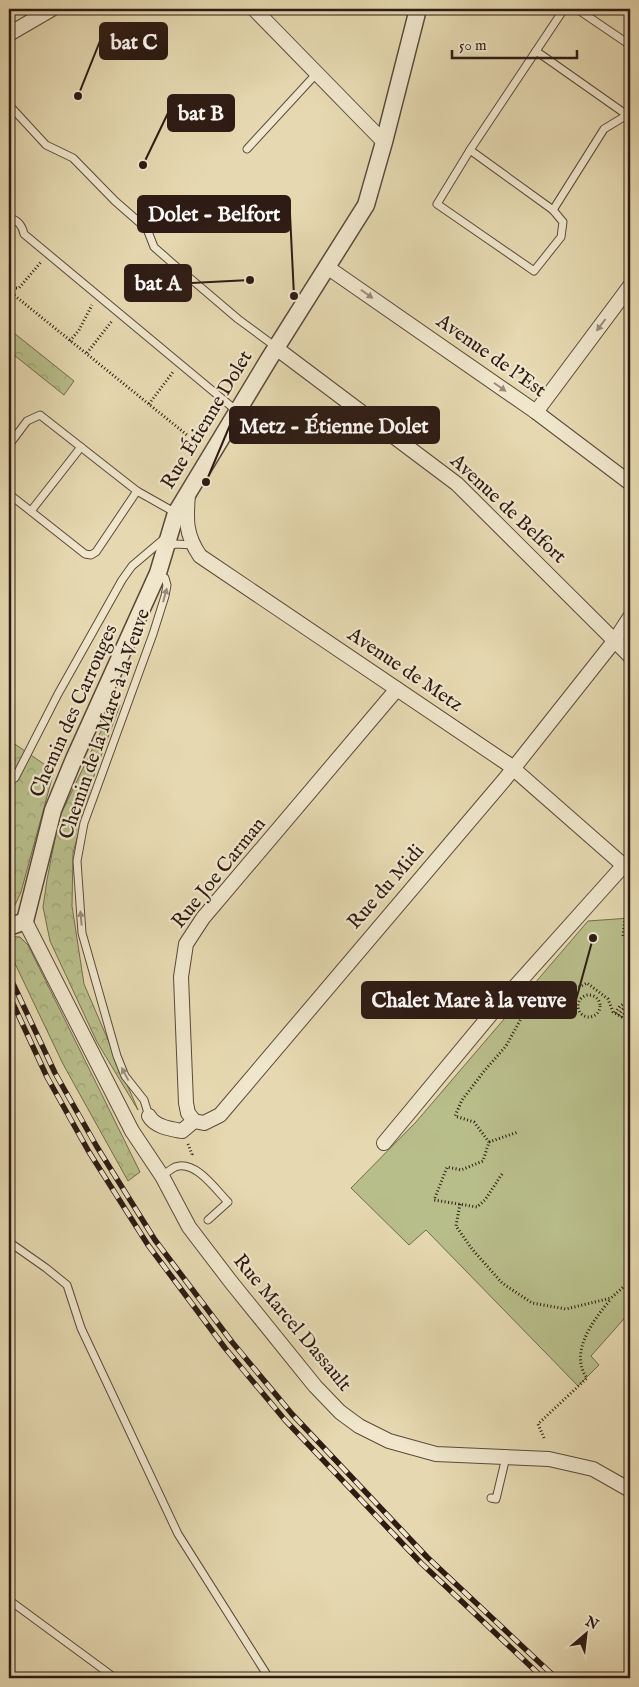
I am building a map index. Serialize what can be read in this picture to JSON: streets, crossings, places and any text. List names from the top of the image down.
{
  "streets": {
    "street": [
      "Avenue de l'Est",
      "Rue Étienne Dolet",
      "Avenue de Belfort",
      "Avenue de Metz",
      "Chemin des Carrouges",
      "Rue Joe Carman",
      "Rue du Midi",
      "Rue Marcel Dassault"
    ],
    "lane": ["Chemin de la Mare à la Veuve"]
  },
  "crossings": [
    ["Avenue de l'Est", "Rue Étienne Dolet"],
    ["Rue Étienne Dolet", "Avenue de Belfort"],
    ["Rue Étienne Dolet", "Avenue de Metz"],
    ["Rue Étienne Dolet", "Chemin des Carrouges"],
    ["Avenue de Belfort", "Rue du Midi"],
    ["Avenue de Metz", "Rue Joe Carman"],
    ["Avenue de Metz", "Rue du Midi"],
    ["Chemin des Carrouges", "Chemin de la Mare à la Veuve"],
    ["Chemin des Carrouges", "Rue Marcel Dassault"],
    ["Chemin de la Mare à la Veuve", "Rue du Midi"],
    ["Rue Joe Carman", "Rue du Midi"]
  ],
  "one_way": ["Avenue de l'Est", "Chemin de la Mare à la Veuve"],
  "places": [
    "bat C",
    "bat B",
    "bat A",
    "Dolet - Belfort",
    "Metz - Étienne Dolet",
    "Chalet Mare à la veuve"
  ],
  "scale_bar": "50 m",
  "north": "top right"
}
